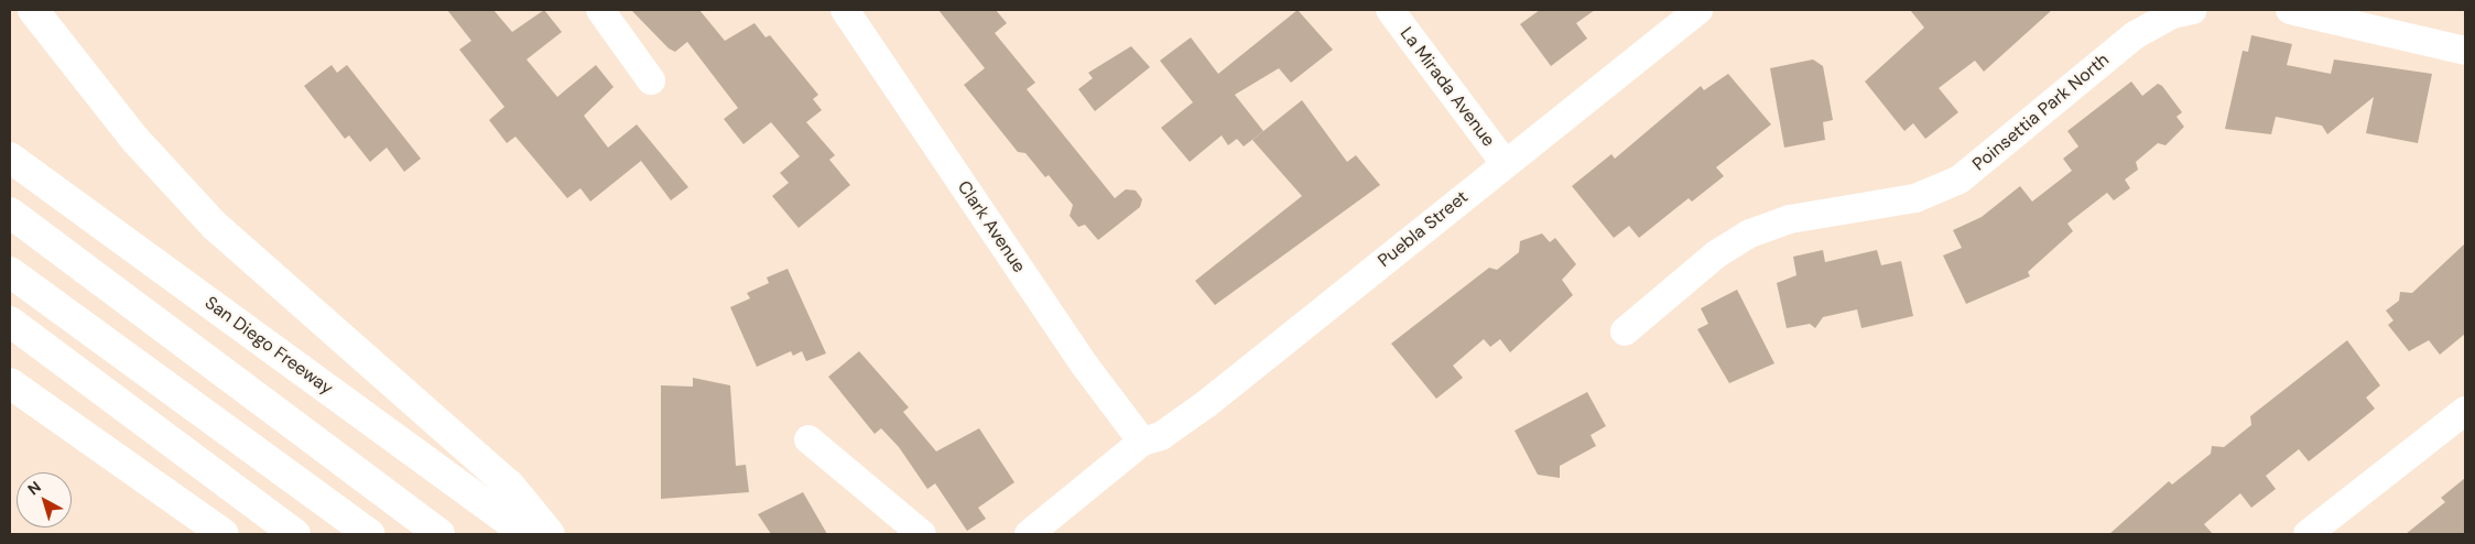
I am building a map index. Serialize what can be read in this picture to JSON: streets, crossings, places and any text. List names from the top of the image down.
{
  "streets": {
    "highway": ["San Diego Freeway"],
    "street": [
      "La Mirada Avenue",
      "Poinsettia Park North",
      "Clark Avenue",
      "Puebla Street"
    ]
  },
  "crossings": [
    ["La Mirada Avenue", "Puebla Street"],
    ["Clark Avenue", "Puebla Street"]
  ],
  "north": "top left"
}
